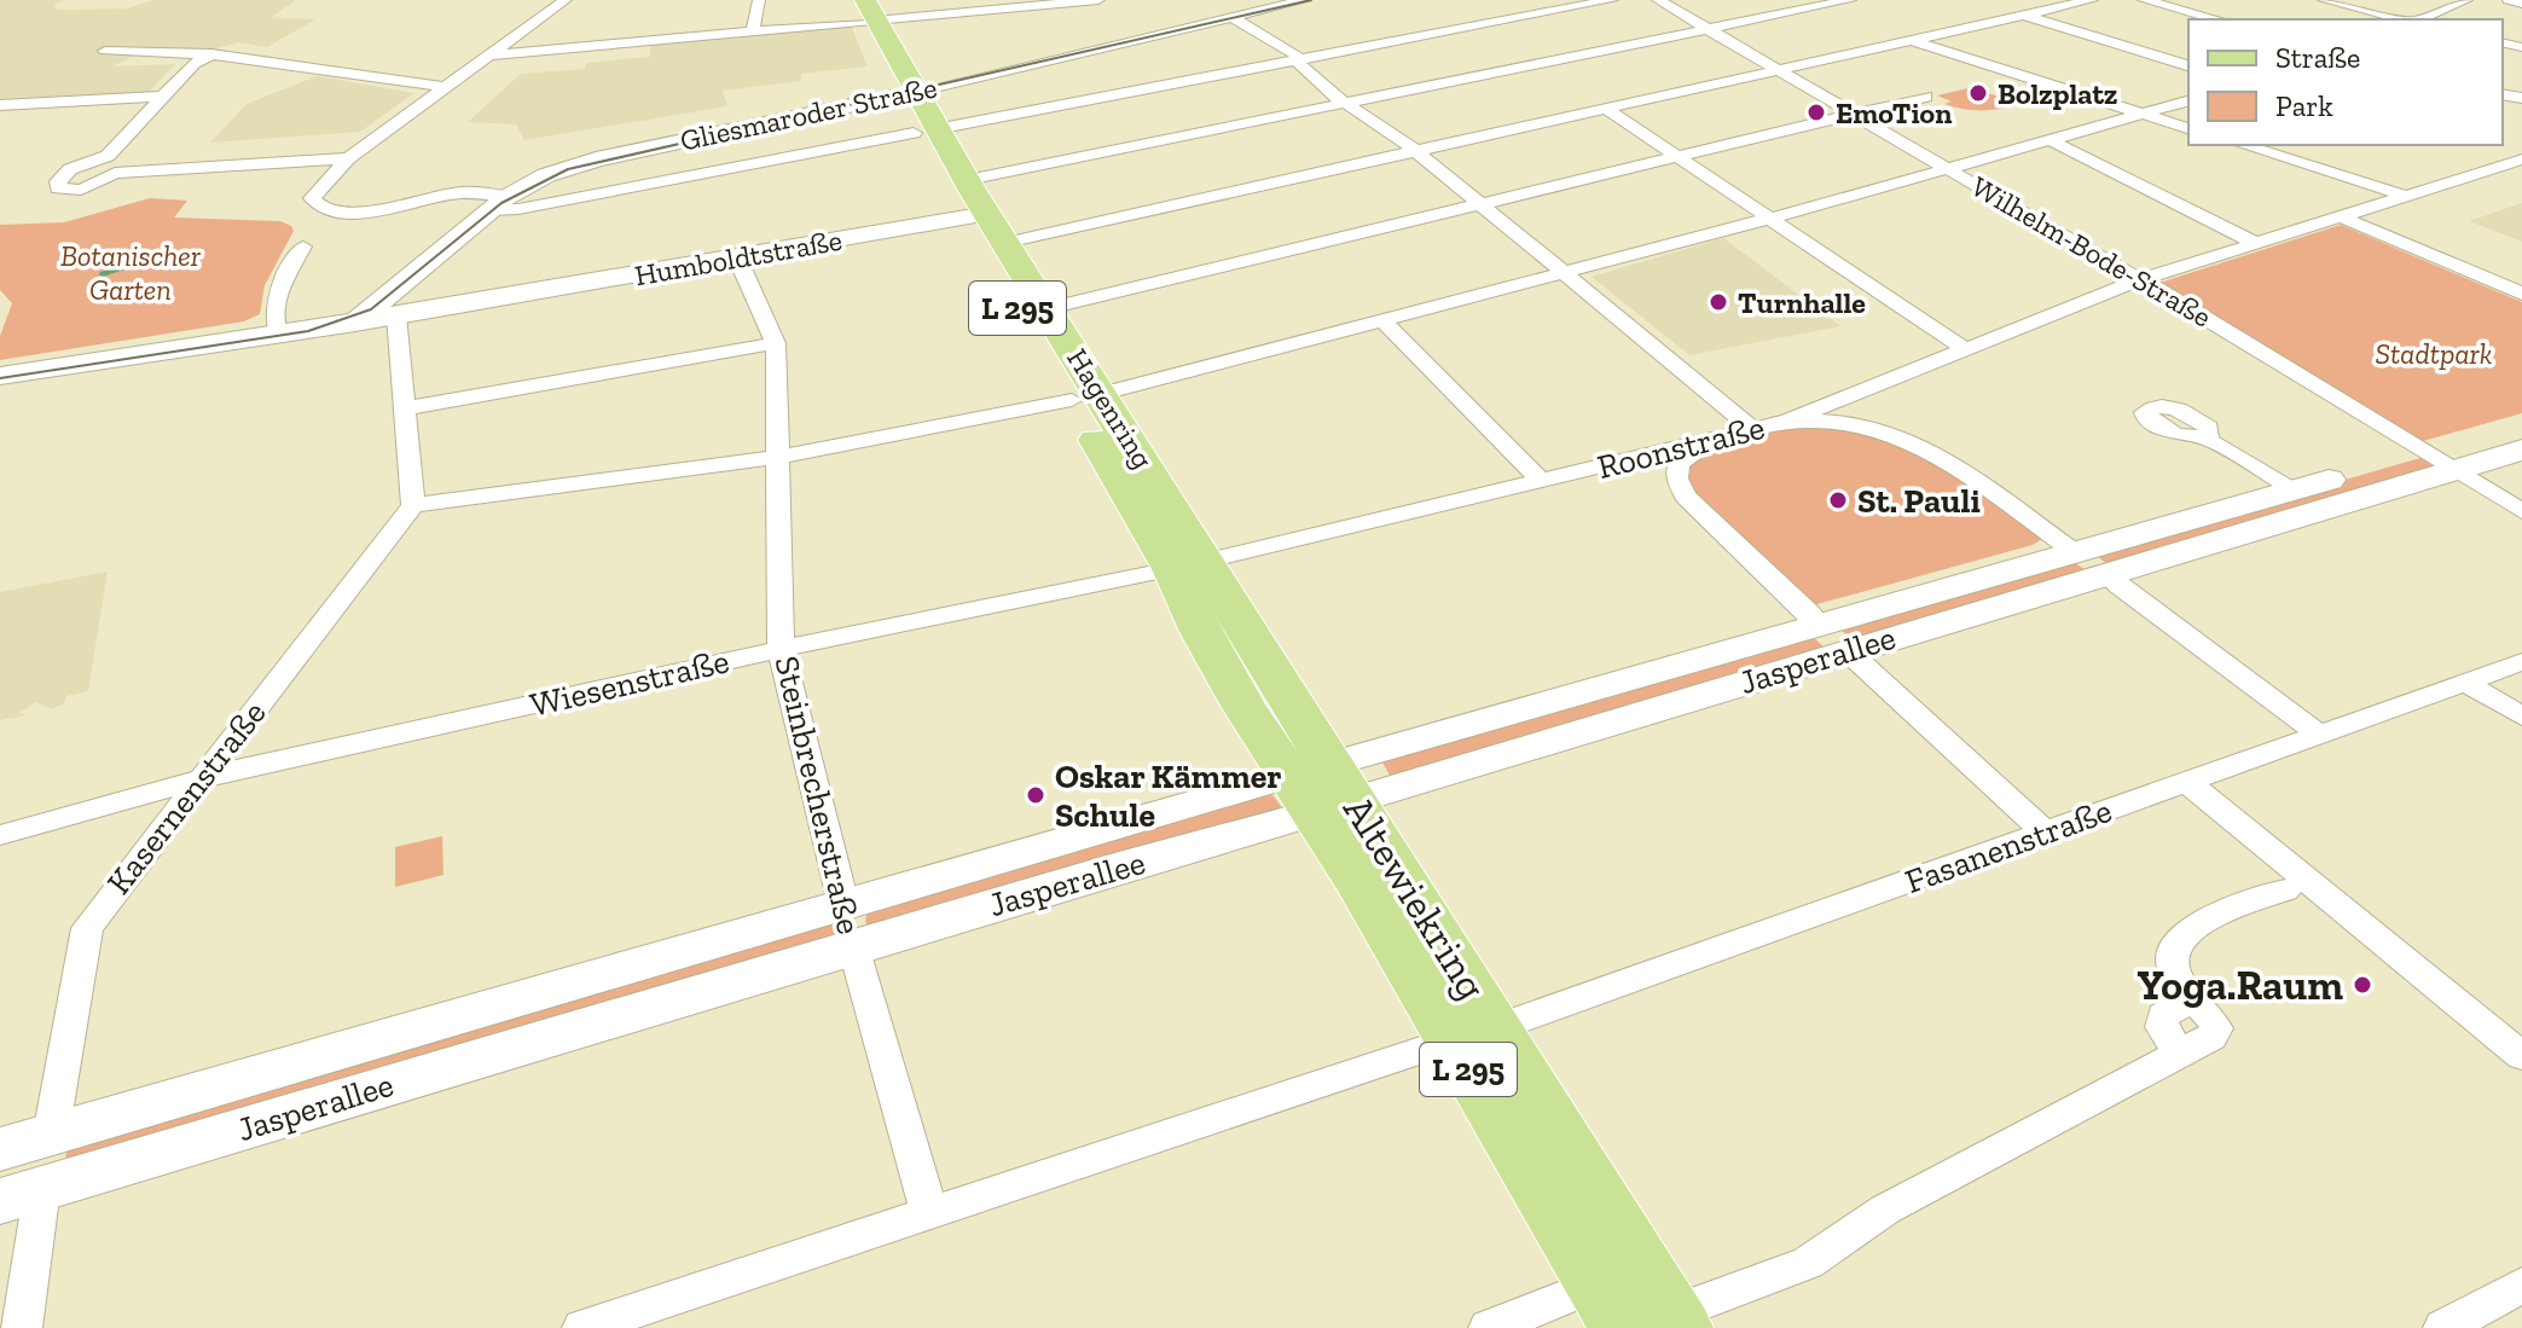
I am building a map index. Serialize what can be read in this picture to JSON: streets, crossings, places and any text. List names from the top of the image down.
{
  "streets": {
    "main road": ["L 295", "Hagenring", "Altewiekring"],
    "street": [
      "Gliesmaroder Straße",
      "Wilhelm-Bode-Straße",
      "Humboldtstraße",
      "Roonstraße",
      "Jasperallee",
      "Wiesenstraße",
      "Steinbrecherstraße",
      "Kasernenstraße",
      "Fasanenstraße"
    ]
  },
  "crossings": [
    ["Gliesmaroder Straße", "Humboldtstraße"],
    ["Gliesmaroder Straße", "Hagenring"],
    ["Wilhelm-Bode-Straße", "Roonstraße"],
    ["Wilhelm-Bode-Straße", "Jasperallee"],
    ["Humboldtstraße", "Hagenring"],
    ["Humboldtstraße", "Steinbrecherstraße"],
    ["Hagenring", "Roonstraße"],
    ["Hagenring", "Jasperallee"],
    ["Hagenring", "Wiesenstraße"],
    ["Hagenring", "Altewiekring"],
    ["Roonstraße", "Wiesenstraße"],
    ["Jasperallee", "Steinbrecherstraße"],
    ["Jasperallee", "Kasernenstraße"],
    ["Jasperallee", "Altewiekring"],
    ["Wiesenstraße", "Steinbrecherstraße"],
    ["Wiesenstraße", "Kasernenstraße"],
    ["Steinbrecherstraße", "Fasanenstraße"],
    ["Fasanenstraße", "Altewiekring"]
  ],
  "parks": ["Botanischer Garten", "Stadtpark"],
  "places": [
    "Bolzplatz",
    "EmoTion",
    "Turnhalle",
    "St. Pauli",
    "Oskar Kämmer Schule",
    "Yoga.Raum"
  ],
  "legend": ["Straße", "Park"]
}
